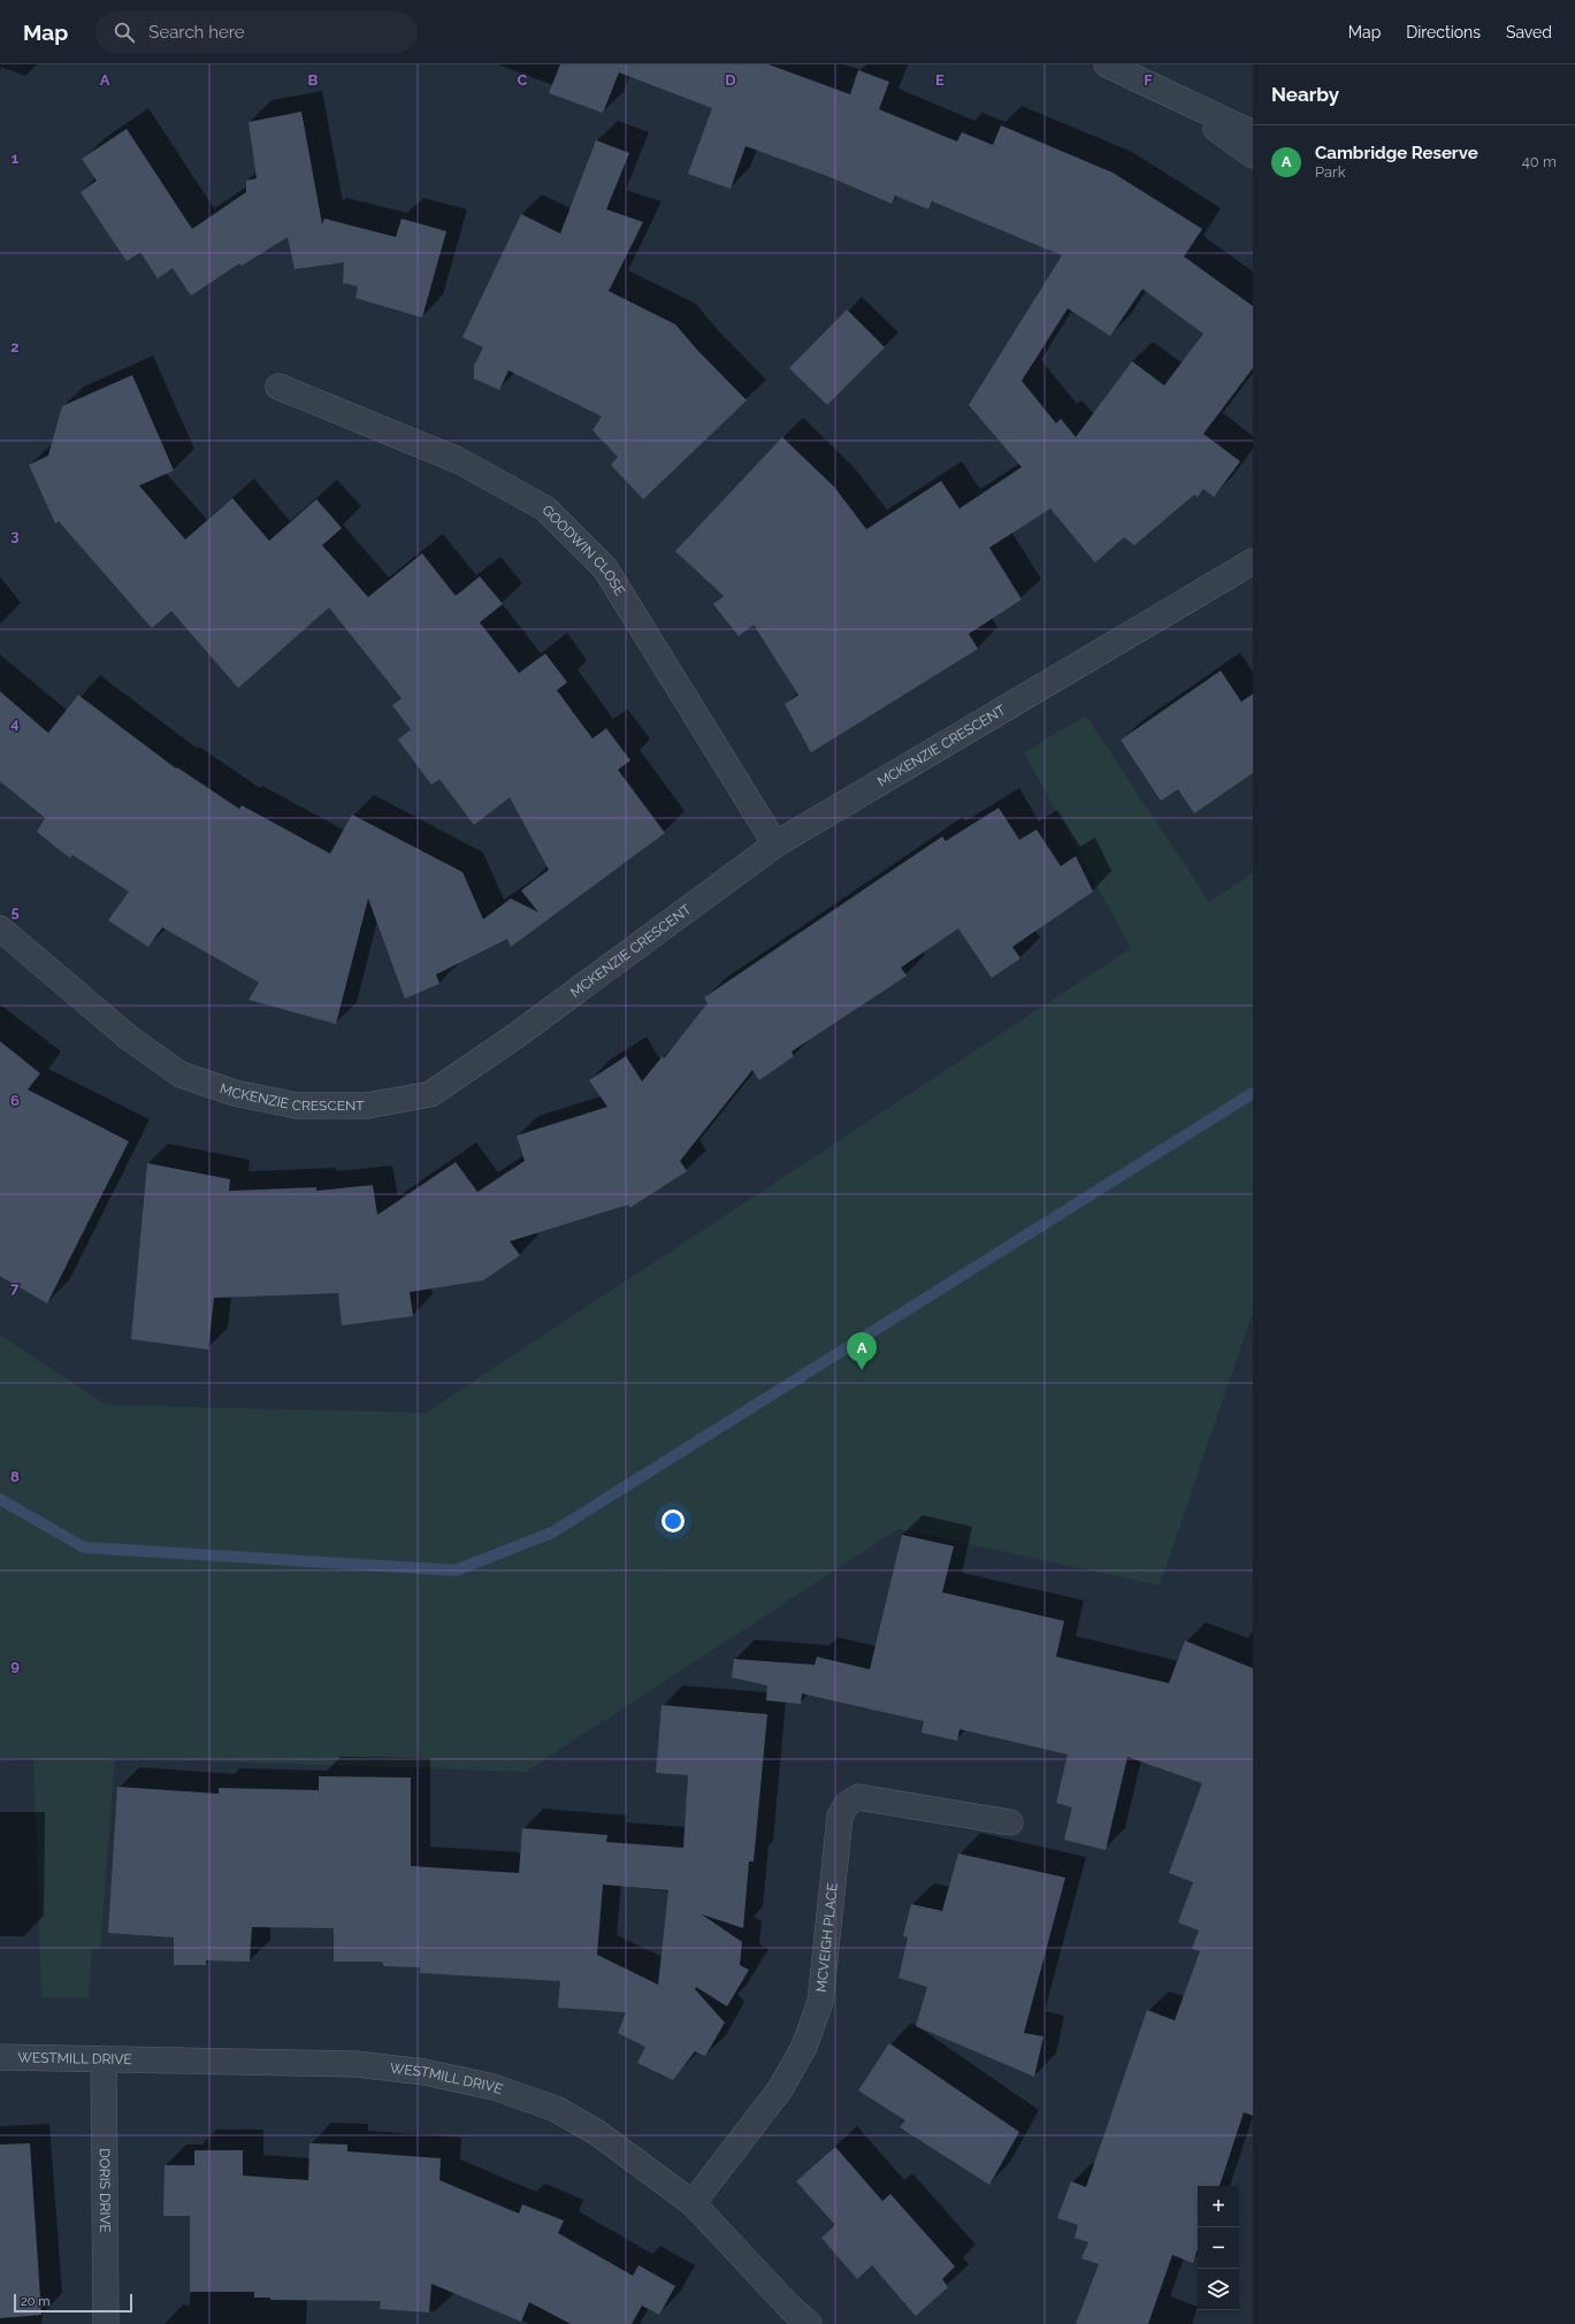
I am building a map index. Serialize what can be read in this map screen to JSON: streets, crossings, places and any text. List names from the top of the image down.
{
  "streets": {
    "street": [
      "GOODWIN CLOSE",
      "MCKENZIE CRESCENT",
      "MCVEIGH PLACE",
      "WESTMILL DRIVE",
      "DORIS DRIVE"
    ]
  },
  "crossings": [
    ["GOODWIN CLOSE", "MCKENZIE CRESCENT"],
    ["MCVEIGH PLACE", "WESTMILL DRIVE"],
    ["WESTMILL DRIVE", "DORIS DRIVE"]
  ],
  "scale_bar": "20 m",
  "page": {
    "header": "Map",
    "search": "Search here",
    "nav": ["Map", "Directions", "Saved"],
    "heading": "Nearby",
    "list": [
      {
        "mark": "A",
        "name": "Cambridge Reserve",
        "note": "Park",
        "value": "40 m"
      }
    ],
    "pins": "A",
    "map_buttons": ["+", "−"],
    "scale": "20 m"
  },
  "grid": {
    "columns": [
      "A",
      "B",
      "C",
      "D",
      "E",
      "F"
    ],
    "rows": [
      "1",
      "2",
      "3",
      "4",
      "5",
      "6",
      "7",
      "8",
      "9"
    ]
  }
}
